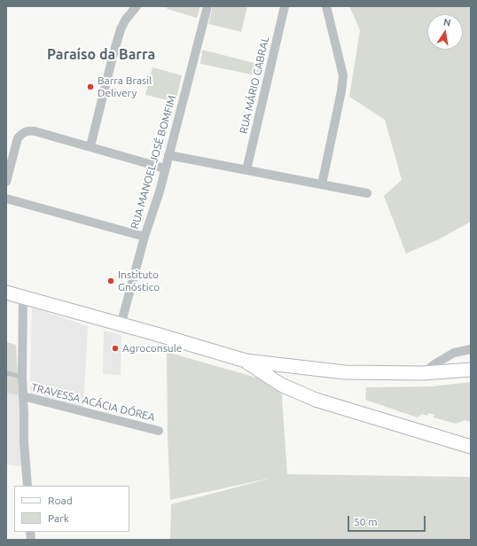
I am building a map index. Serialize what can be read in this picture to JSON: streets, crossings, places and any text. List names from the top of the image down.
{
  "streets": {
    "street": ["RUA MÁRIO CABRAL", "RUA MANOEL JOSÉ BOMFIM", "TRAVESSA ACÁCIA DÓREA"]
  },
  "districts": ["Paraíso da Barra"],
  "places": ["Barra Brasil Delivery", "Instituto Gnóstico", "Agroconsule"],
  "legend": ["Road", "Park"],
  "scale_bar": "50 m",
  "north": "top"
}
